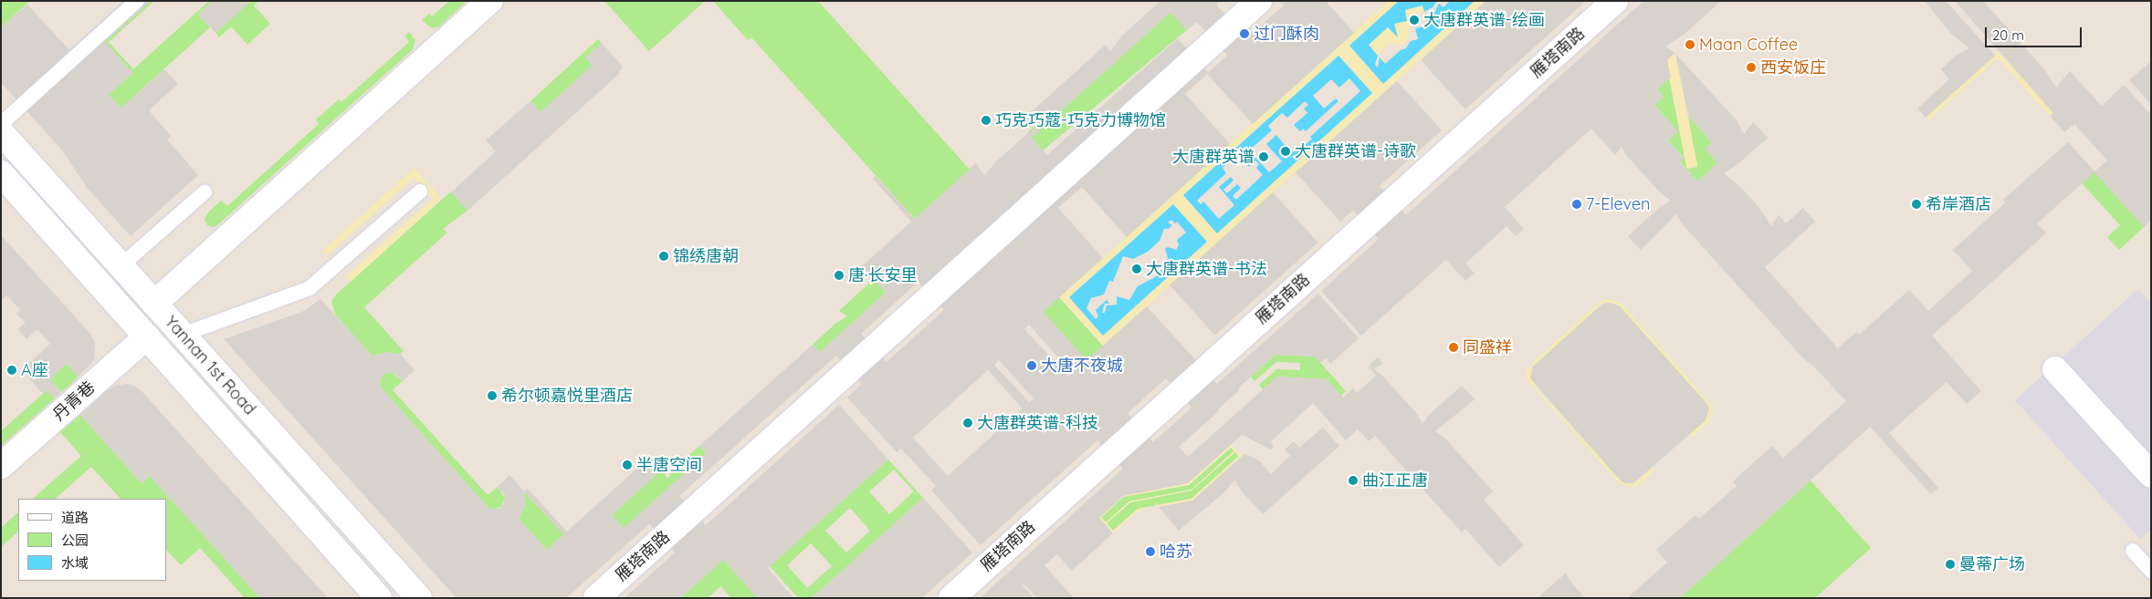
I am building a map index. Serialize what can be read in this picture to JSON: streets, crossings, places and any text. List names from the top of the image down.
{
  "streets": {
    "street": ["雁塔南路", "Yannan 1st Road", "丹青巷"]
  },
  "crossings": [
    ["Yannan 1st Road", "丹青巷"]
  ],
  "places": [
    "大唐群英谱-绘画",
    "过门酥肉",
    "Maan Coffee",
    "西安饭庄",
    "巧克巧蔻-巧克力博物馆",
    "大唐群英谱-诗歌",
    "大唐群英谱",
    "7-Eleven",
    "希岸酒店",
    "锦绣唐朝",
    "大唐群英谱-书法",
    "唐·长安里",
    "同盛祥",
    "大唐不夜城",
    "A座",
    "希尔顿嘉悦里酒店",
    "大唐群英谱-科技",
    "半唐空间",
    "曲江正唐",
    "哈苏",
    "曼蒂广场"
  ],
  "legend": ["道路", "公园", "水域"],
  "scale_bar": "20 m"
}
